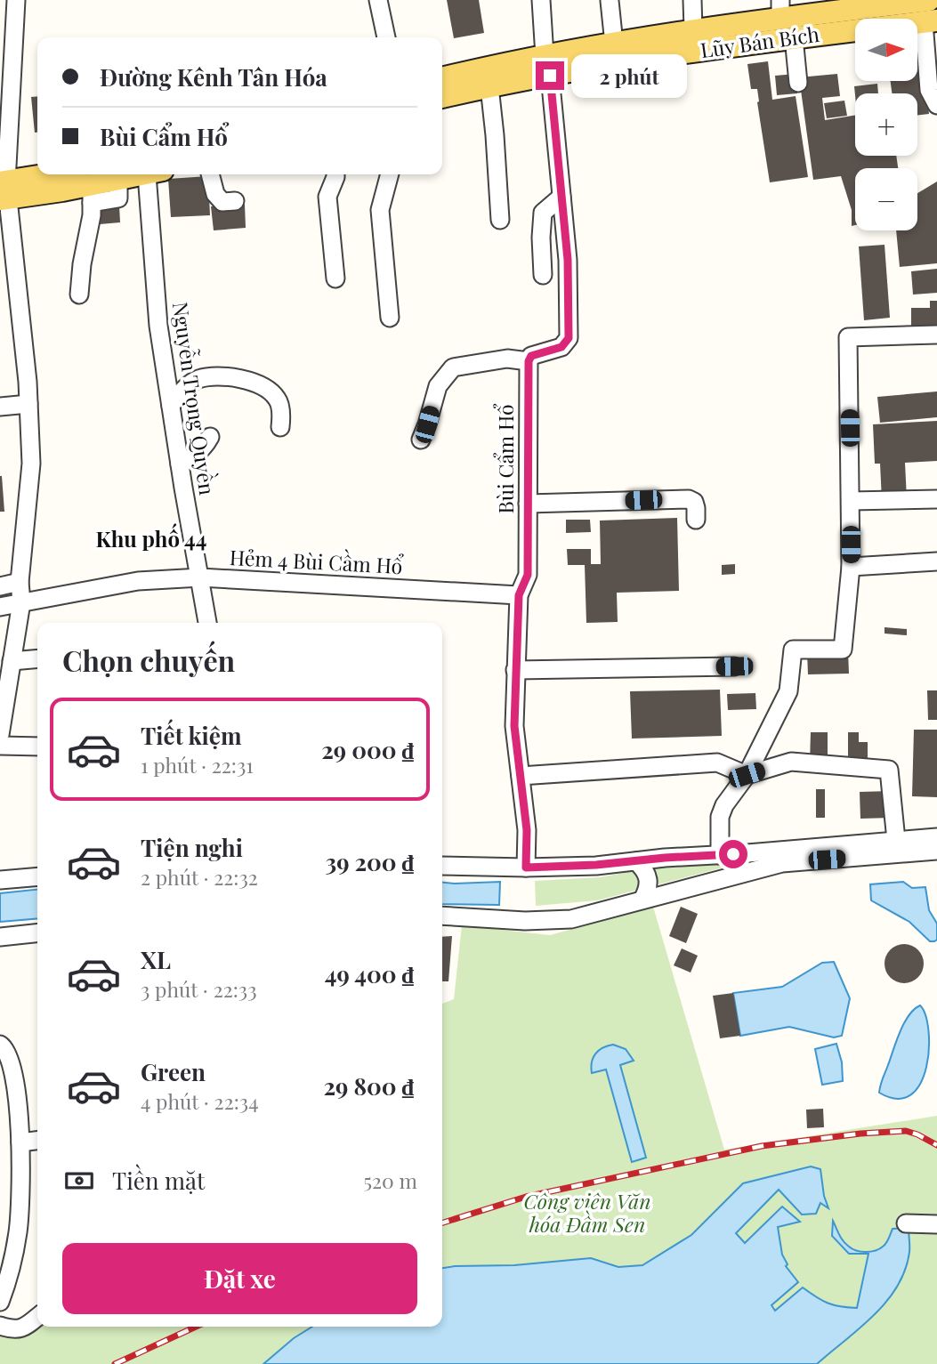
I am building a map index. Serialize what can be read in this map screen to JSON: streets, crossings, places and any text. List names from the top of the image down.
{
  "streets": {
    "main road": ["Lũy Bán Bích"],
    "street": ["Nguyễn Trọng Quyền", "Bùi Cẩm Hổ", "Hẻm 4 Bùi Cầm Hổ"]
  },
  "crossings": [
    ["Nguyễn Trọng Quyền", "Hẻm 4 Bùi Cầm Hổ"],
    ["Bùi Cẩm Hổ", "Hẻm 4 Bùi Cầm Hổ"]
  ],
  "districts": ["Khu phố 44"],
  "parks": ["Công viên Văn hóa Đầm Sen"],
  "north": "right",
  "page": {
    "map_buttons": ["+", "−"],
    "banner": ["Đường Kênh Tân Hóa", "Bùi Cẩm Hổ"],
    "bubble": "2 phút",
    "heading": "Chọn chuyến",
    "list": [
      {
        "name": "Tiết kiệm",
        "note": "1 phút · 22:31",
        "value": "29 000 ₫"
      },
      {
        "name": "Tiện nghi",
        "note": "2 phút · 22:32",
        "value": "39 200 ₫"
      },
      {
        "name": "XL",
        "note": "3 phút · 22:33",
        "value": "49 400 ₫"
      },
      {
        "name": "Green",
        "note": "4 phút · 22:34",
        "value": "29 800 ₫"
      }
    ],
    "pay": ["Tiền mặt", "520 m"],
    "buttons": "Đặt xe"
  }
}
